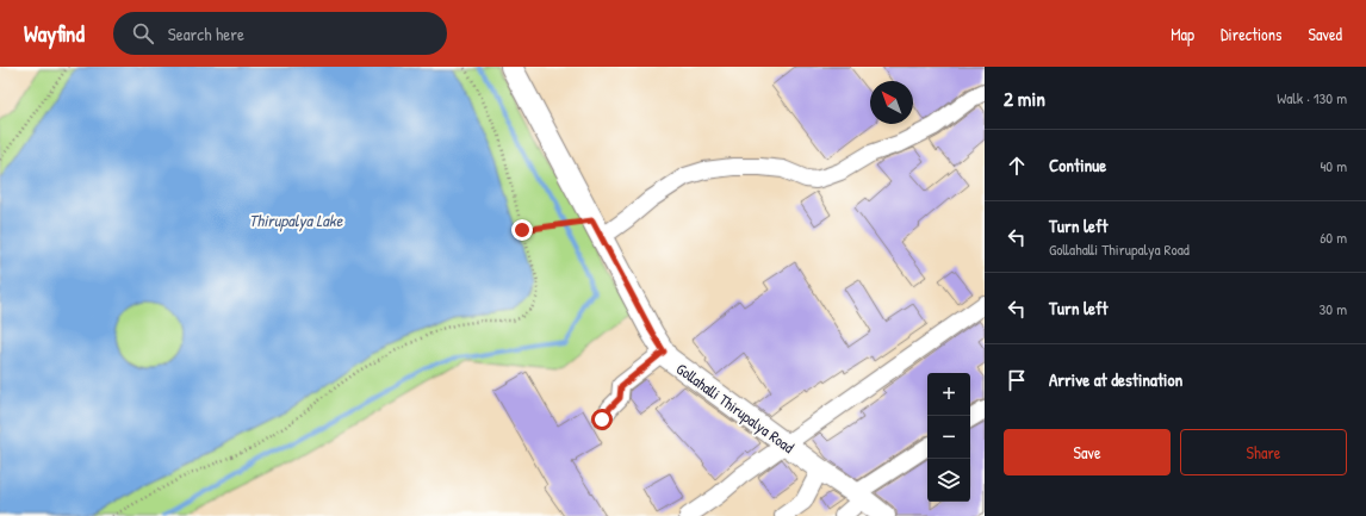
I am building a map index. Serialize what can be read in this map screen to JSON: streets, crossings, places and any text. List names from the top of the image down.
{
  "streets": {
    "street": ["Gollahalli Thirupalya Road"]
  },
  "water": ["Thirupalya Lake"],
  "north": "top left",
  "page": {
    "header": "Wayfind",
    "search": "Search here",
    "nav": ["Map", "Directions", "Saved"],
    "heading": ["2 min", "Walk · 130 m"],
    "list": [
      ["Continue", "40 m"],
      ["Turn left", "Gollahalli Thirupalya Road", "60 m"],
      ["Turn left", "30 m"],
      "Arrive at destination"
    ],
    "map_buttons": ["+", "−"],
    "buttons": ["Save", "Share"]
  }
}
